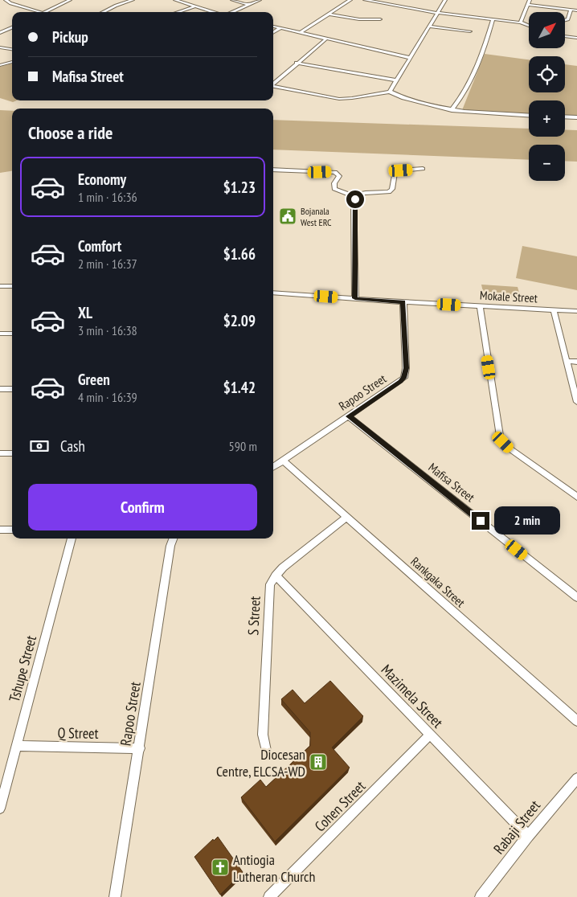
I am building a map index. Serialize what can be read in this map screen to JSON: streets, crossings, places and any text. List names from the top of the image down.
{
  "streets": {
    "street": [
      "Mokale Street",
      "Rapoo Street",
      "Mafisa Street",
      "Rankgaka Street",
      "S Street",
      "Tshupe Street",
      "Mazimela Street",
      "Q Street",
      "Cohen Street",
      "Rabaji Street"
    ]
  },
  "crossings": [
    ["Mokale Street", "Rapoo Street"],
    ["Rapoo Street", "Mafisa Street"],
    ["Rapoo Street", "Rankgaka Street"],
    ["Rapoo Street", "Q Street"],
    ["S Street", "Mazimela Street"],
    ["Tshupe Street", "Q Street"],
    ["Mazimela Street", "Cohen Street"],
    ["Mazimela Street", "Rabaji Street"]
  ],
  "places": {
    "public building": ["Bojanala West ERC"],
    "building": ["Diocesan Centre, ELCSA-WD"],
    "church": ["Antiogia Lutheran Church"]
  },
  "north": "top right",
  "page": {
    "map_buttons": ["+", "−"],
    "banner": ["Pickup", "Mafisa Street"],
    "heading": "Choose a ride",
    "list": [
      {
        "name": "Economy",
        "note": "1 min · 16:36",
        "value": "$1.23"
      },
      {
        "name": "Comfort",
        "note": "2 min · 16:37",
        "value": "$1.66"
      },
      {
        "name": "XL",
        "note": "3 min · 16:38",
        "value": "$2.09"
      },
      {
        "name": "Green",
        "note": "4 min · 16:39",
        "value": "$1.42"
      }
    ],
    "pay": ["Cash", "590 m"],
    "buttons": "Confirm",
    "bubble": "2 min"
  }
}
